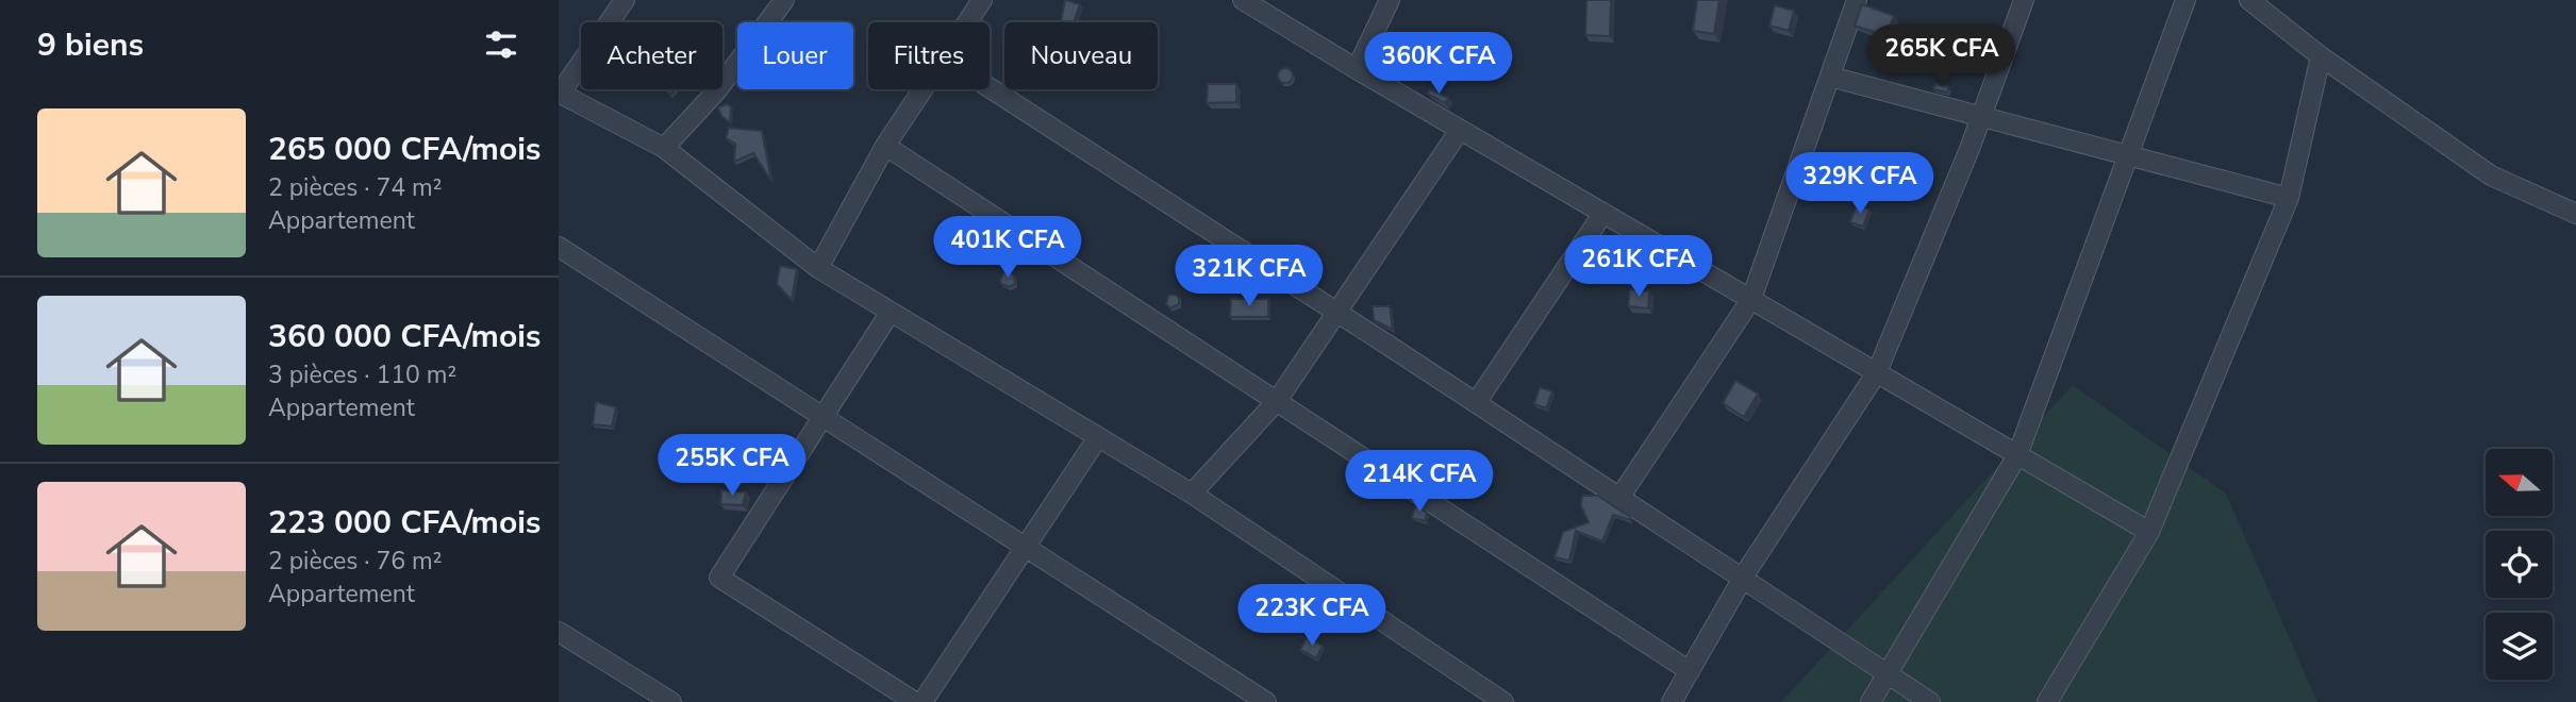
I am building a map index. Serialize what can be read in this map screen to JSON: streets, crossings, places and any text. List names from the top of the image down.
{
  "north": "left",
  "page": {
    "heading": "9 biens",
    "chip": [
      "Acheter",
      "Louer",
      "Filtres",
      "Nouveau"
    ],
    "price": [
      "265K CFA",
      "360K CFA",
      "329K CFA",
      "401K CFA",
      "261K CFA",
      "321K CFA",
      "255K CFA",
      "214K CFA",
      "223K CFA"
    ],
    "list": [
      {
        "name": "265 000 CFA/mois",
        "note": "2 pièces · 74 m² · Appartement"
      },
      {
        "name": "360 000 CFA/mois",
        "note": "3 pièces · 110 m² · Appartement"
      },
      {
        "name": "223 000 CFA/mois",
        "note": "2 pièces · 76 m² · Appartement"
      }
    ]
  }
}
